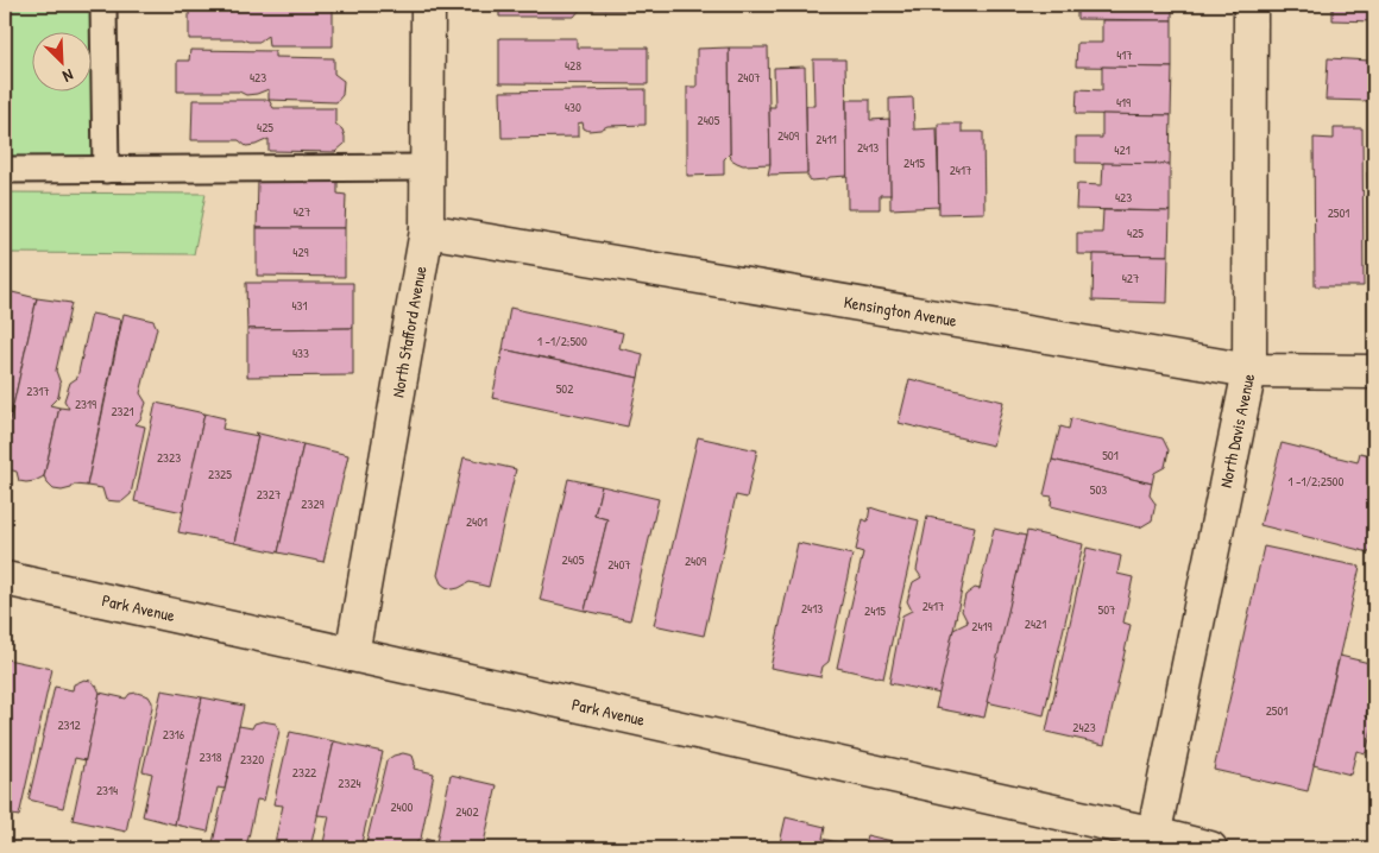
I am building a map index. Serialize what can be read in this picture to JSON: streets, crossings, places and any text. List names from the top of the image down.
{
  "streets": {
    "street": [
      "Kensington Avenue",
      "North Stafford Avenue",
      "North Davis Avenue",
      "Park Avenue"
    ]
  },
  "crossings": [
    ["Kensington Avenue", "North Stafford Avenue"],
    ["Kensington Avenue", "North Davis Avenue"],
    ["North Stafford Avenue", "Park Avenue"],
    ["North Davis Avenue", "Park Avenue"]
  ],
  "house_numbers": [
    "417",
    "428",
    "423",
    "2407",
    "419",
    "430",
    "2405",
    "425",
    "2409",
    "2411",
    "2413",
    "421",
    "2415",
    "2417",
    "423",
    "427",
    "2501",
    "425",
    "429",
    "427",
    "431",
    "1 -1/2;500",
    "433",
    "502",
    "2317",
    "2319",
    "2321",
    "501",
    "2323",
    "2325",
    "1 -1/2;2500",
    "503",
    "2327",
    "2329",
    "2401",
    "2405",
    "2409",
    "2407",
    "2417",
    "2413",
    "507",
    "2415",
    "2421",
    "2419",
    "2501",
    "2312",
    "2423",
    "2316",
    "2318",
    "2320",
    "2322",
    "2324",
    "2314",
    "2400",
    "2402"
  ],
  "north": "bottom right"
}
